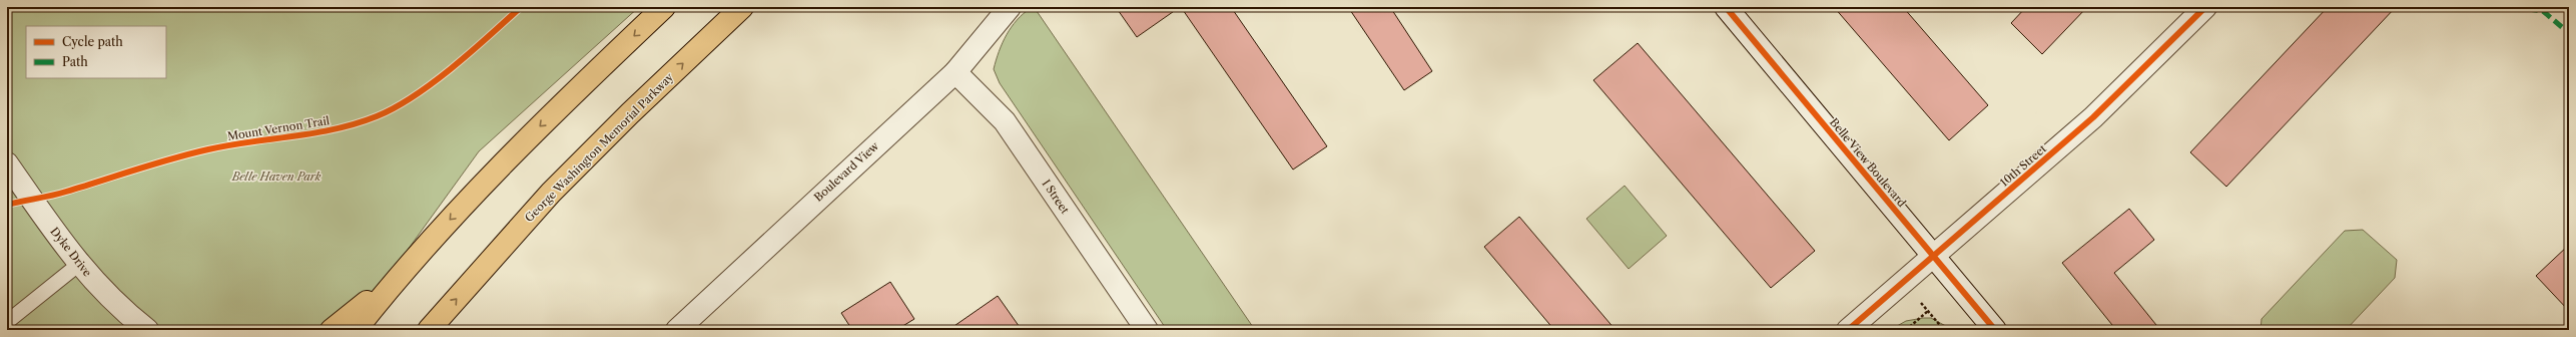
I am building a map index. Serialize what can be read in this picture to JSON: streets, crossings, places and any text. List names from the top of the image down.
{
  "streets": {
    "main road": ["George Washington Memorial Parkway"],
    "street": [
      "Belle View Boulevard",
      "10th Street",
      "Boulevard View",
      "I Street",
      "Dyke Drive"
    ],
    "cycle path": ["Mount Vernon Trail"]
  },
  "crossings": [
    ["Belle View Boulevard", "10th Street"],
    ["Boulevard View", "I Street"]
  ],
  "parks": ["Belle Haven Park"],
  "legend": ["Cycle path", "Path"]
}
